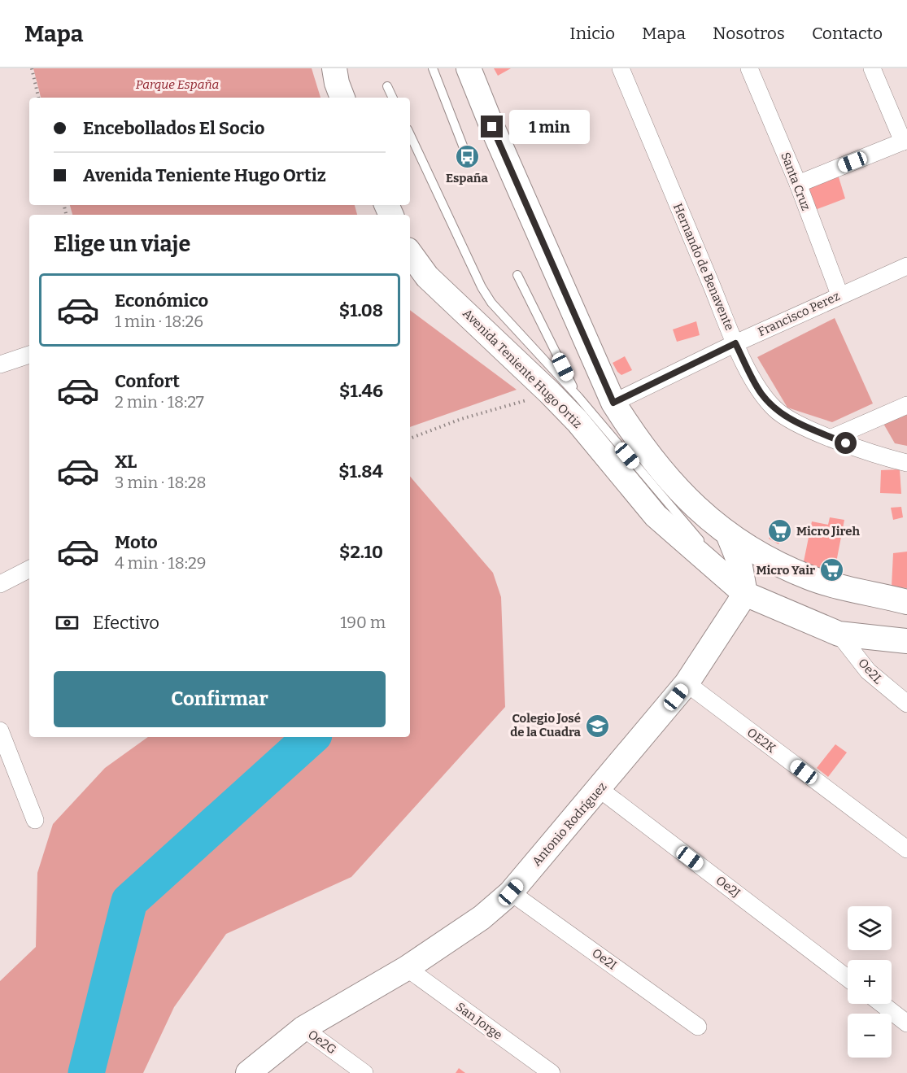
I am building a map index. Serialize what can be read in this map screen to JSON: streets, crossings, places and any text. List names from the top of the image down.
{
  "streets": {
    "main road": ["Avenida Teniente Hugo Ortiz", "Antonio Rodríguez"],
    "street": [
      "Santa Cruz",
      "Hernando de Benavente",
      "Francisco Perez",
      "Oe2L",
      "OE2K",
      "Oe2J",
      "Oe2I",
      "San Jorge",
      "Oe2G"
    ]
  },
  "crossings": [
    ["Santa Cruz", "Francisco Perez"],
    ["Hernando de Benavente", "Francisco Perez"],
    ["Avenida Teniente Hugo Ortiz", "Oe2L"],
    ["Avenida Teniente Hugo Ortiz", "Antonio Rodríguez"],
    ["OE2K", "Antonio Rodríguez"],
    ["Antonio Rodríguez", "Oe2J"],
    ["Antonio Rodríguez", "Oe2I"],
    ["Antonio Rodríguez", "San Jorge"],
    ["Antonio Rodríguez", "Oe2G"]
  ],
  "parks": ["Parque España"],
  "places": {
    "bus stop": ["España"],
    "supermarket": ["Micro Jireh", "Micro Yair"],
    "school or university": ["Colegio José de la Cuadra"]
  },
  "page": {
    "header": "Mapa",
    "nav": [
      "Inicio",
      "Mapa",
      "Nosotros",
      "Contacto"
    ],
    "banner": ["Encebollados El Socio", "Avenida Teniente Hugo Ortiz"],
    "bubble": "1 min",
    "heading": "Elige un viaje",
    "list": [
      {
        "name": "Económico",
        "note": "1 min · 18:26",
        "value": "$1.08"
      },
      {
        "name": "Confort",
        "note": "2 min · 18:27",
        "value": "$1.46"
      },
      {
        "name": "XL",
        "note": "3 min · 18:28",
        "value": "$1.84"
      },
      {
        "name": "Moto",
        "note": "4 min · 18:29",
        "value": "$2.10"
      }
    ],
    "pay": ["Efectivo", "190 m"],
    "buttons": "Confirmar",
    "map_buttons": ["+", "−"]
  }
}
